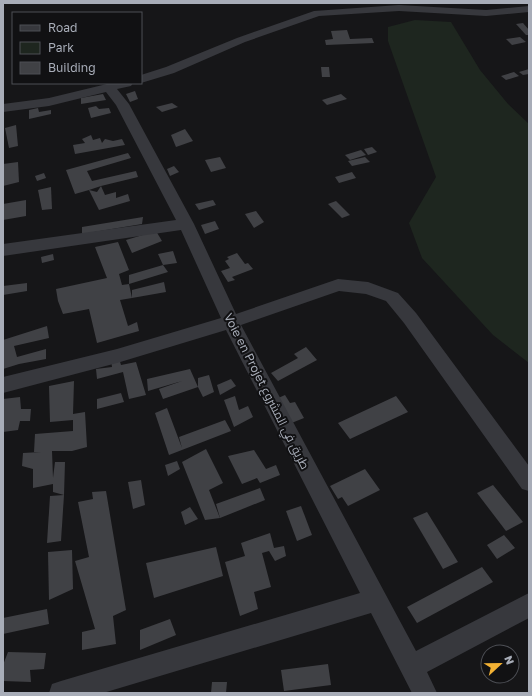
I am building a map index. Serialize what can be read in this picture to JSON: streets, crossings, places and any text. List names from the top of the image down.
{
  "streets": {
    "street": ["Voie en Projet طريق في المشروع"]
  },
  "legend": ["Road", "Park", "Building"],
  "north": "right"
}
